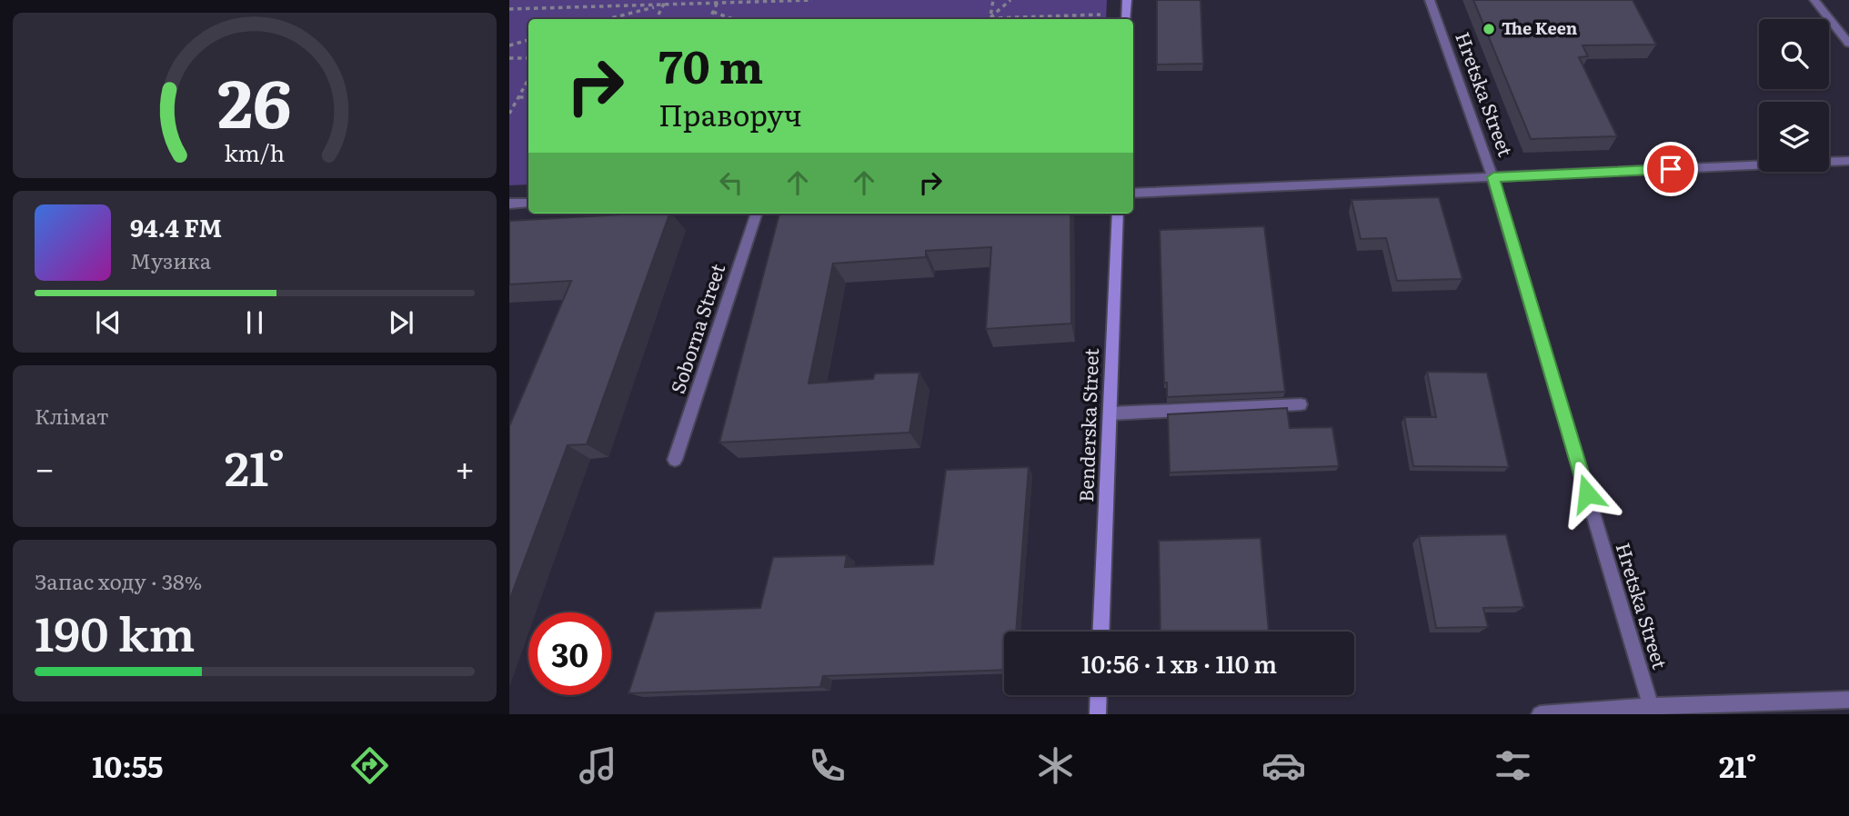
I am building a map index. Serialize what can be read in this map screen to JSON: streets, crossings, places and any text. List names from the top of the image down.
{
  "streets": {
    "street": ["Hretska Street", "Soborna Street", "Benderska Street"]
  },
  "places": ["The Keen"],
  "page": {
    "turn": ["70 m", "Праворуч"],
    "song": ["94.4 FM", "Музика"],
    "tile": [
      "Клімат",
      ["Запас ходу · 38%", "190 km"]
    ],
    "heat": ["−", "21°", "+"],
    "limit": "30",
    "trip": "10:56 · 1 хв · 110 m",
    "tabs": ["10:55", "21°"],
    "gauge": ["26", "km/h"]
  }
}
